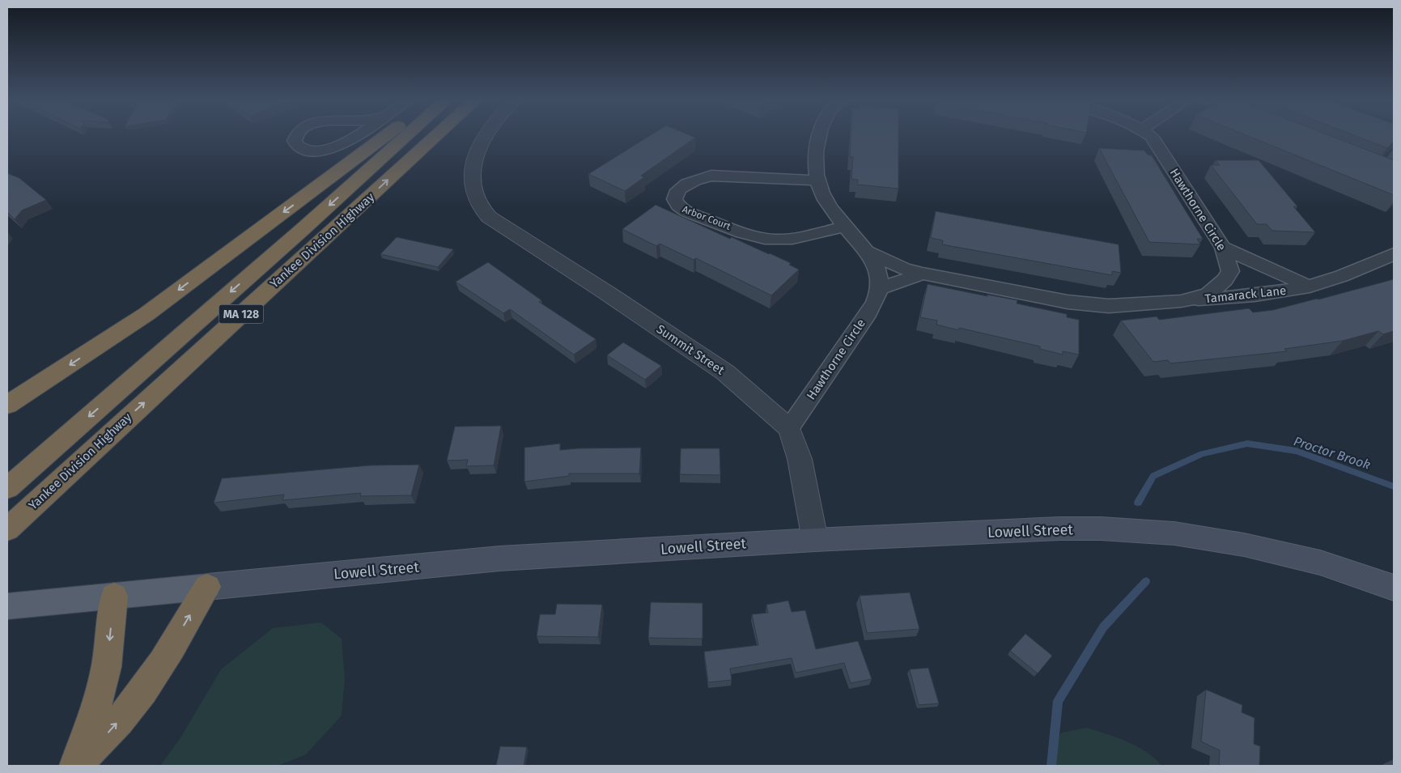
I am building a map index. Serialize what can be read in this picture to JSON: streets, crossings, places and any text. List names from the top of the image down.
{
  "streets": {
    "highway": ["Yankee Division Highway", "MA 128"],
    "main road": ["Lowell Street"],
    "street": [
      "Hawthorne Circle",
      "Arbor Court",
      "Tamarack Lane",
      "Summit Street"
    ]
  },
  "crossings": [
    ["Hawthorne Circle", "Arbor Court"],
    ["Hawthorne Circle", "Tamarack Lane"],
    ["Hawthorne Circle", "Summit Street"],
    ["Summit Street", "Lowell Street"]
  ],
  "water": ["Proctor Brook"]
}
